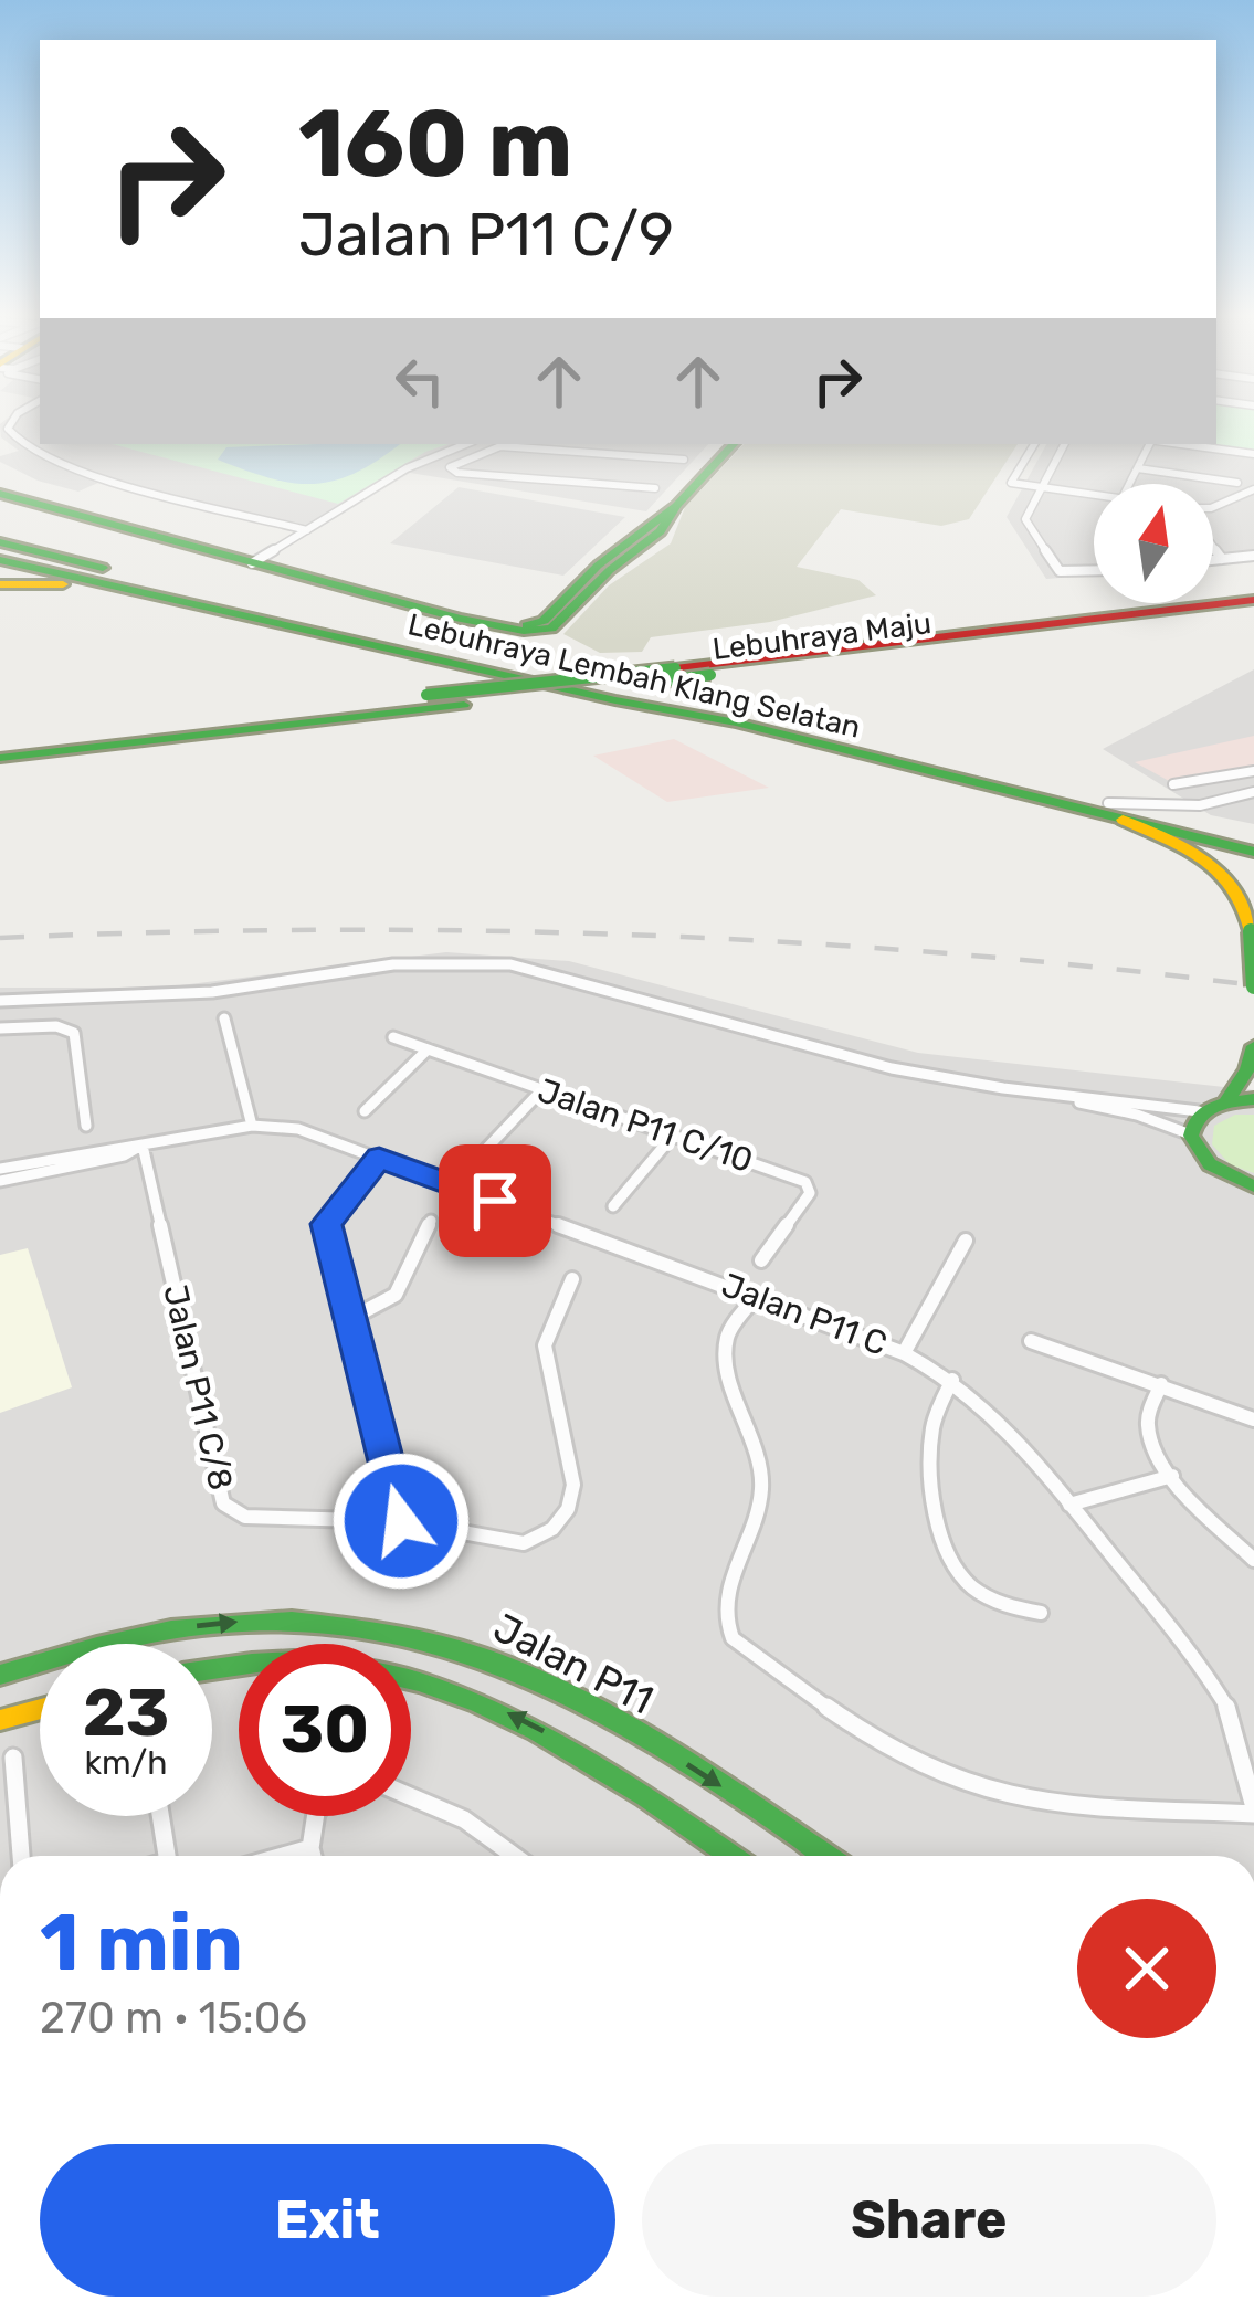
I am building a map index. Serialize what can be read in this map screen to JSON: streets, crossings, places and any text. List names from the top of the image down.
{
  "streets": {
    "main road": ["Lebuhraya Maju", "Lebuhraya Lembah Klang Selatan", "Jalan P11"],
    "street": ["Jalan P11 C/10", "Jalan P11 C", "Jalan P11 C/8"]
  },
  "crossings": [
    ["Jalan P11 C", "Jalan P11 C/8"]
  ],
  "north": "top",
  "page": {
    "turn": ["160 m", "Jalan P11 C/9"],
    "speed": "23 km/h",
    "limit": "30",
    "heading": ["1 min", "270 m · 15:06"],
    "buttons": ["Exit", "Share"]
  }
}
